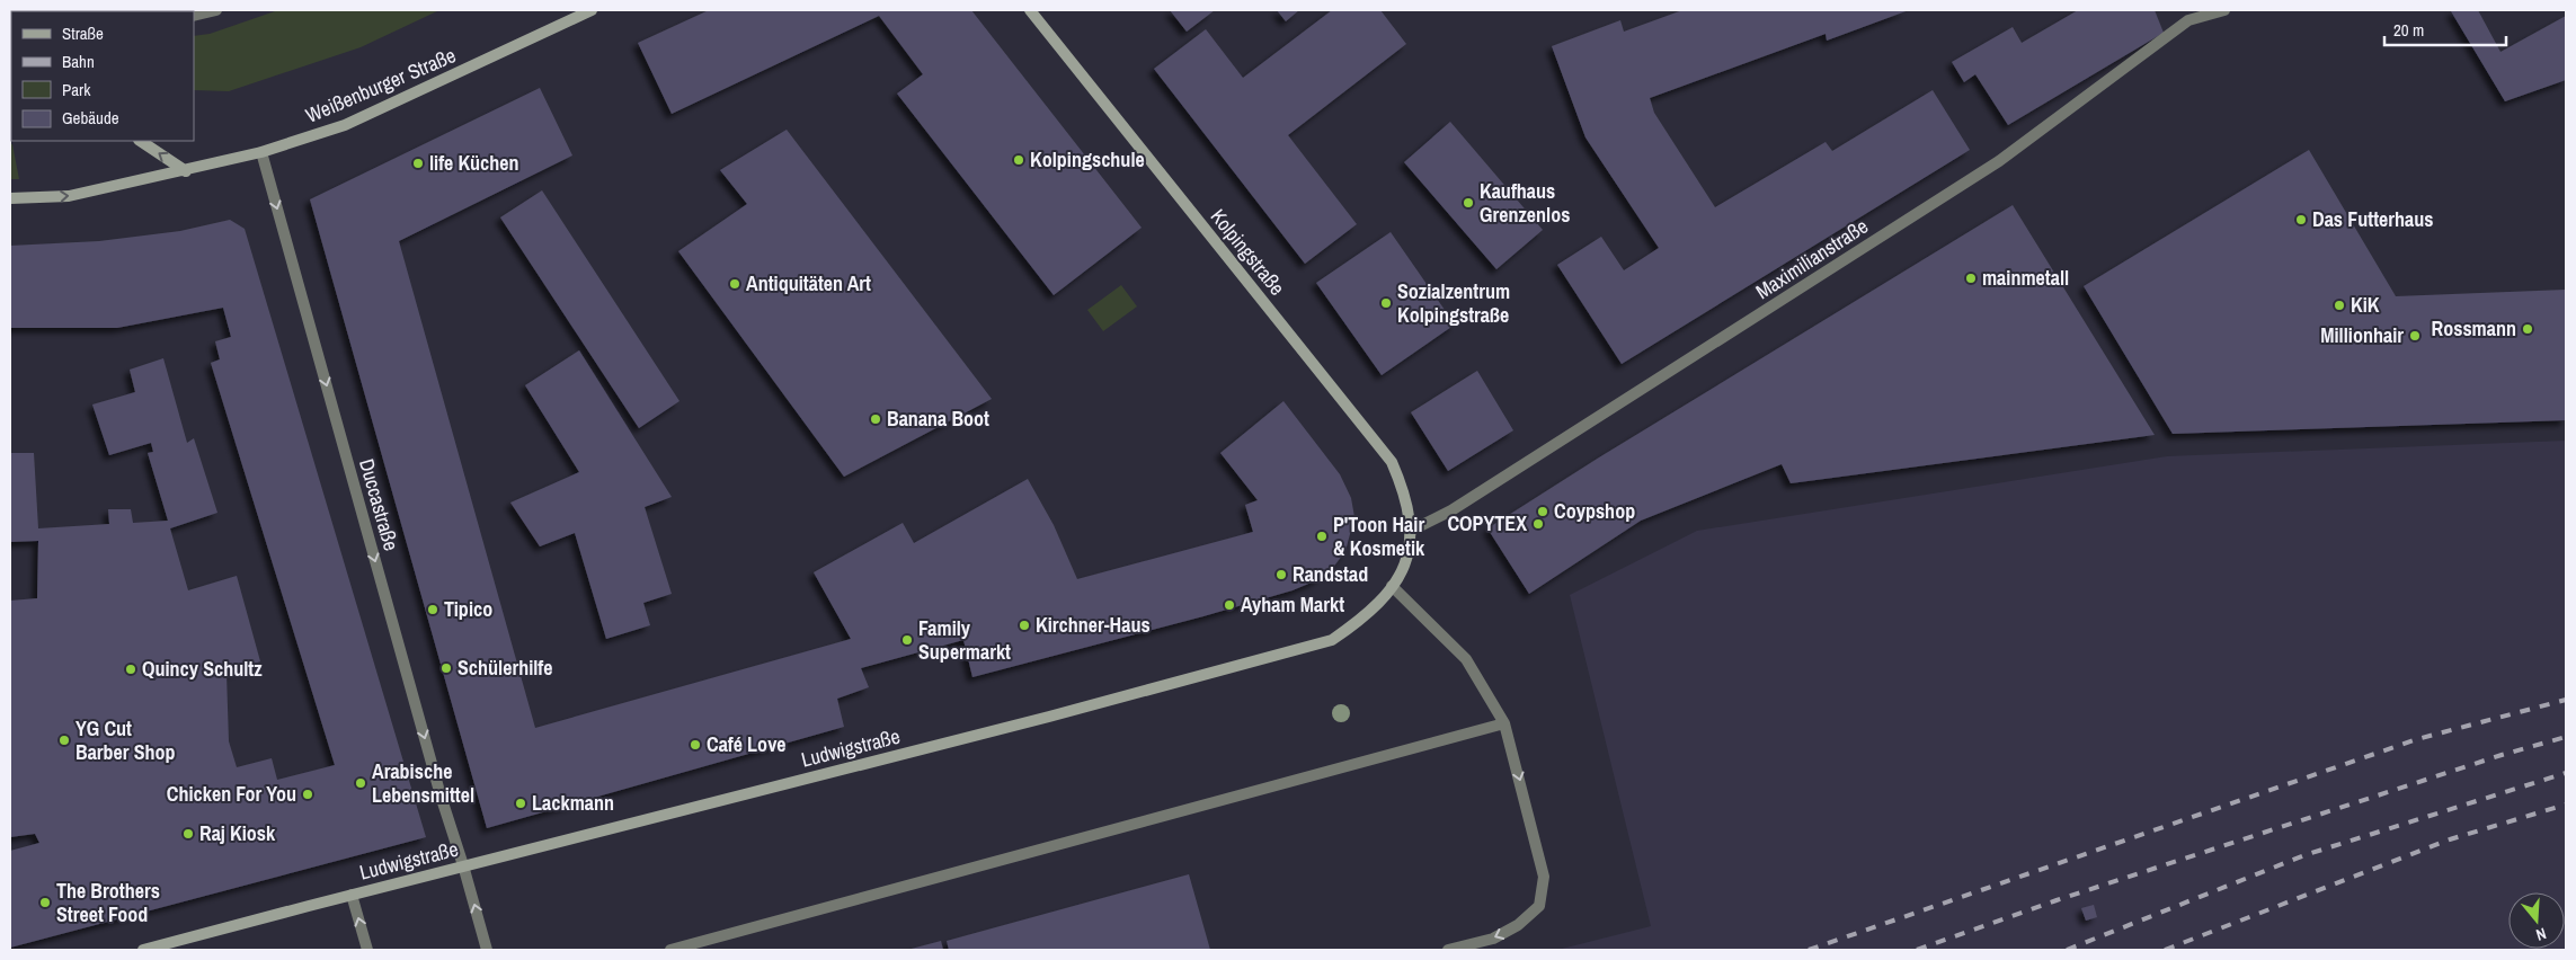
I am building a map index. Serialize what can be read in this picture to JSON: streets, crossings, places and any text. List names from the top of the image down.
{
  "streets": {
    "street": [
      "Weißenburger Straße",
      "Kolpingstraße",
      "Maximilianstraße",
      "Duccastraße",
      "Ludwigstraße"
    ]
  },
  "crossings": [
    ["Weißenburger Straße", "Duccastraße"],
    ["Kolpingstraße", "Maximilianstraße"],
    ["Kolpingstraße", "Ludwigstraße"],
    ["Maximilianstraße", "Ludwigstraße"],
    ["Duccastraße", "Ludwigstraße"]
  ],
  "places": [
    "Kolpingschule",
    "life Küchen",
    "Kaufhaus Grenzenlos",
    "Das Futterhaus",
    "mainmetall",
    "Antiquitäten Art",
    "Sozialzentrum Kolpingstraße",
    "KiK",
    "Rossmann",
    "Millionhair",
    "Banana Boot",
    "Coypshop",
    "COPYTEX",
    "P'Toon Hair & Kosmetik",
    "Randstad",
    "Ayham Markt",
    "Tipico",
    "Kirchner-Haus",
    "Family Supermarkt",
    "Schülerhilfe",
    "Quincy Schultz",
    "YG Cut Barber Shop",
    "Café Love",
    "Arabische Lebensmittel",
    "Chicken For You",
    "Lackmann",
    "Raj Kiosk",
    "The Brothers Street Food"
  ],
  "legend": [
    "Straße",
    "Bahn",
    "Park",
    "Gebäude"
  ],
  "scale_bar": "20 m",
  "north": "bottom"
}
